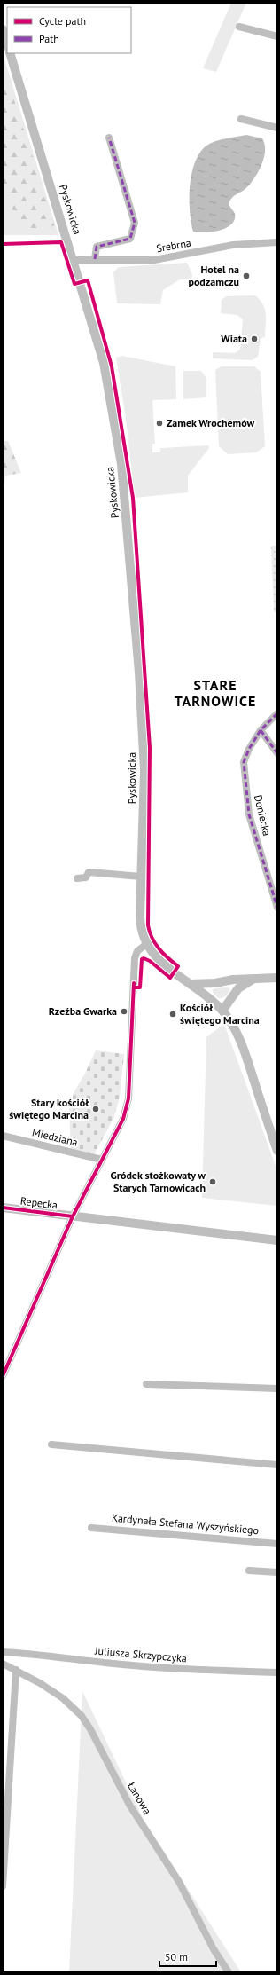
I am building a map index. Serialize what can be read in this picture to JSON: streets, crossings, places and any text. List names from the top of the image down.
{
  "streets": {
    "street": [
      "Pyskowicka",
      "Srebrna",
      "Doniecka",
      "Miedziana",
      "Repecka",
      "Kardynała Stefana Wyszyńskiego",
      "Juliusza Skrzypczyka",
      "Łanowa"
    ]
  },
  "crossings": [
    ["Pyskowicka", "Srebrna"]
  ],
  "districts": ["STARE TARNOWICE"],
  "places": [
    "Hotel na podzamczu",
    "Wiata",
    "Zamek Wrochemów",
    "Rzeźba Gwarka",
    "Kościół świętego Marcina",
    "Stary kościół świętego Marcina",
    "Gródek stożkowaty w Starych Tarnowicach"
  ],
  "legend": ["Cycle path", "Path"],
  "scale_bar": "50 m"
}
